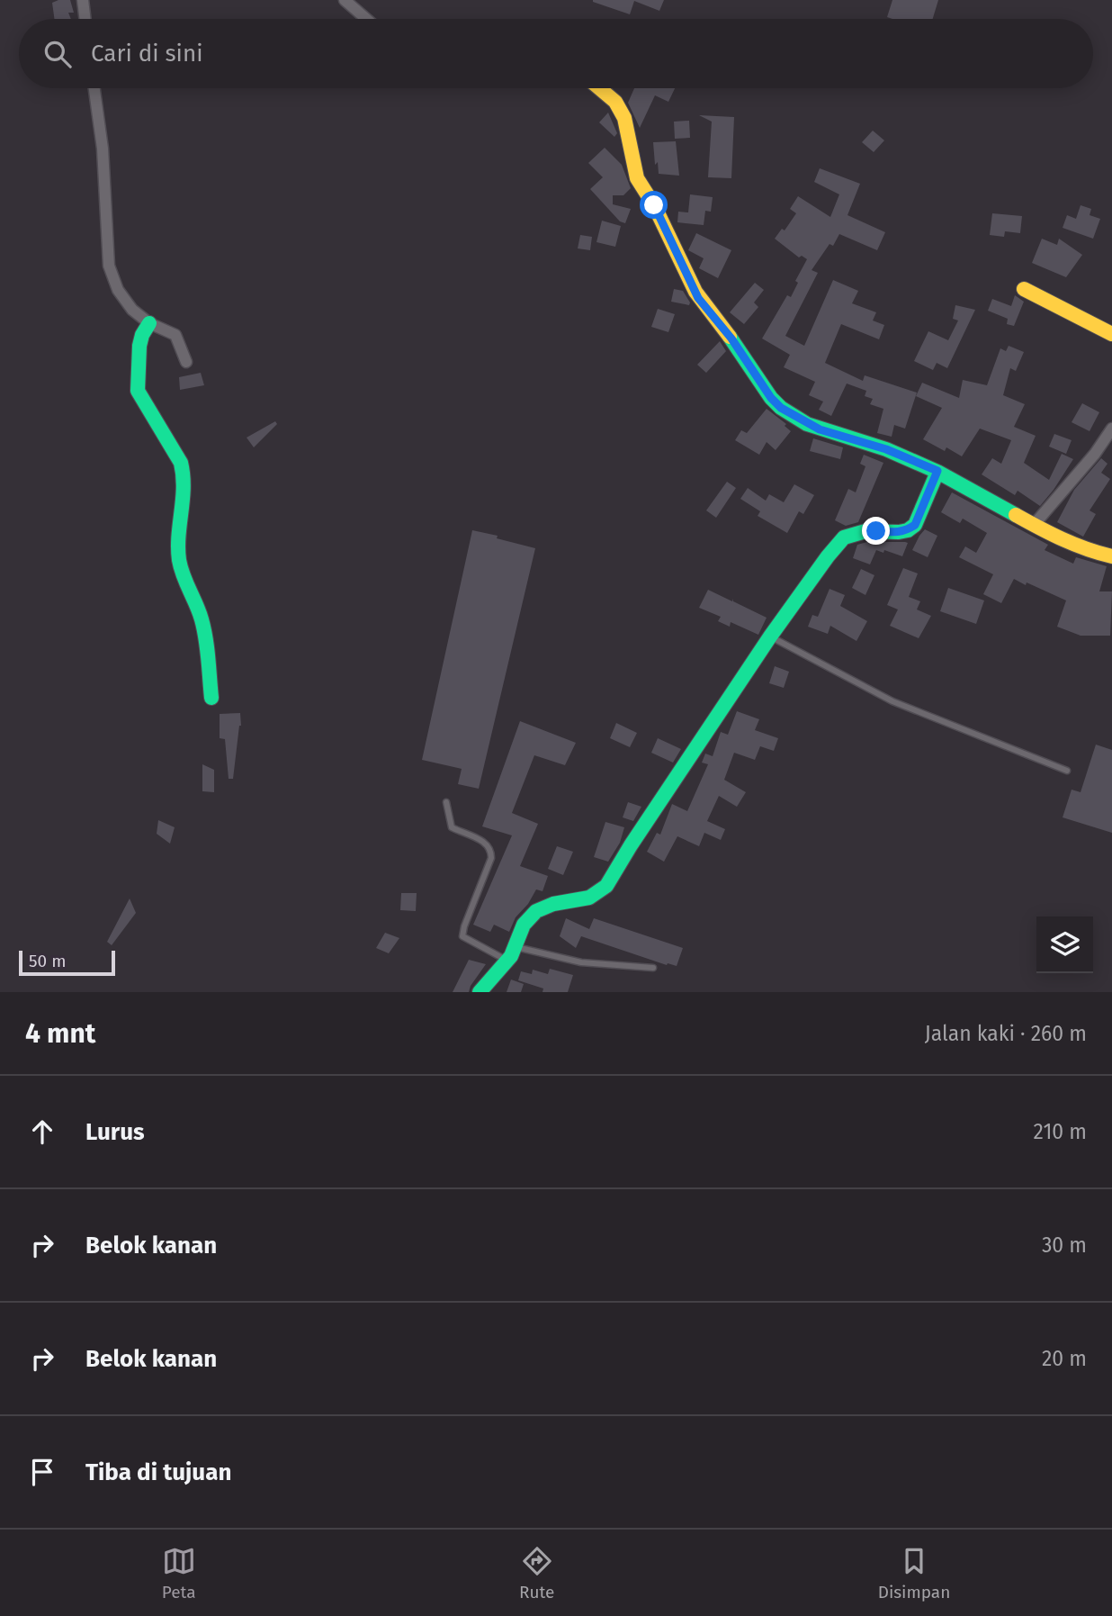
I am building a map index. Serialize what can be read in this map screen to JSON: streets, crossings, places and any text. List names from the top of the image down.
{
  "scale_bar": "50 m",
  "page": {
    "search": "Cari di sini",
    "scale": "50 m",
    "heading": ["4 mnt", "Jalan kaki · 260 m"],
    "list": [
      ["Lurus", "210 m"],
      ["Belok kanan", "30 m"],
      ["Belok kanan", "20 m"],
      "Tiba di tujuan"
    ],
    "nav": ["Peta", "Rute", "Disimpan"]
  }
}
